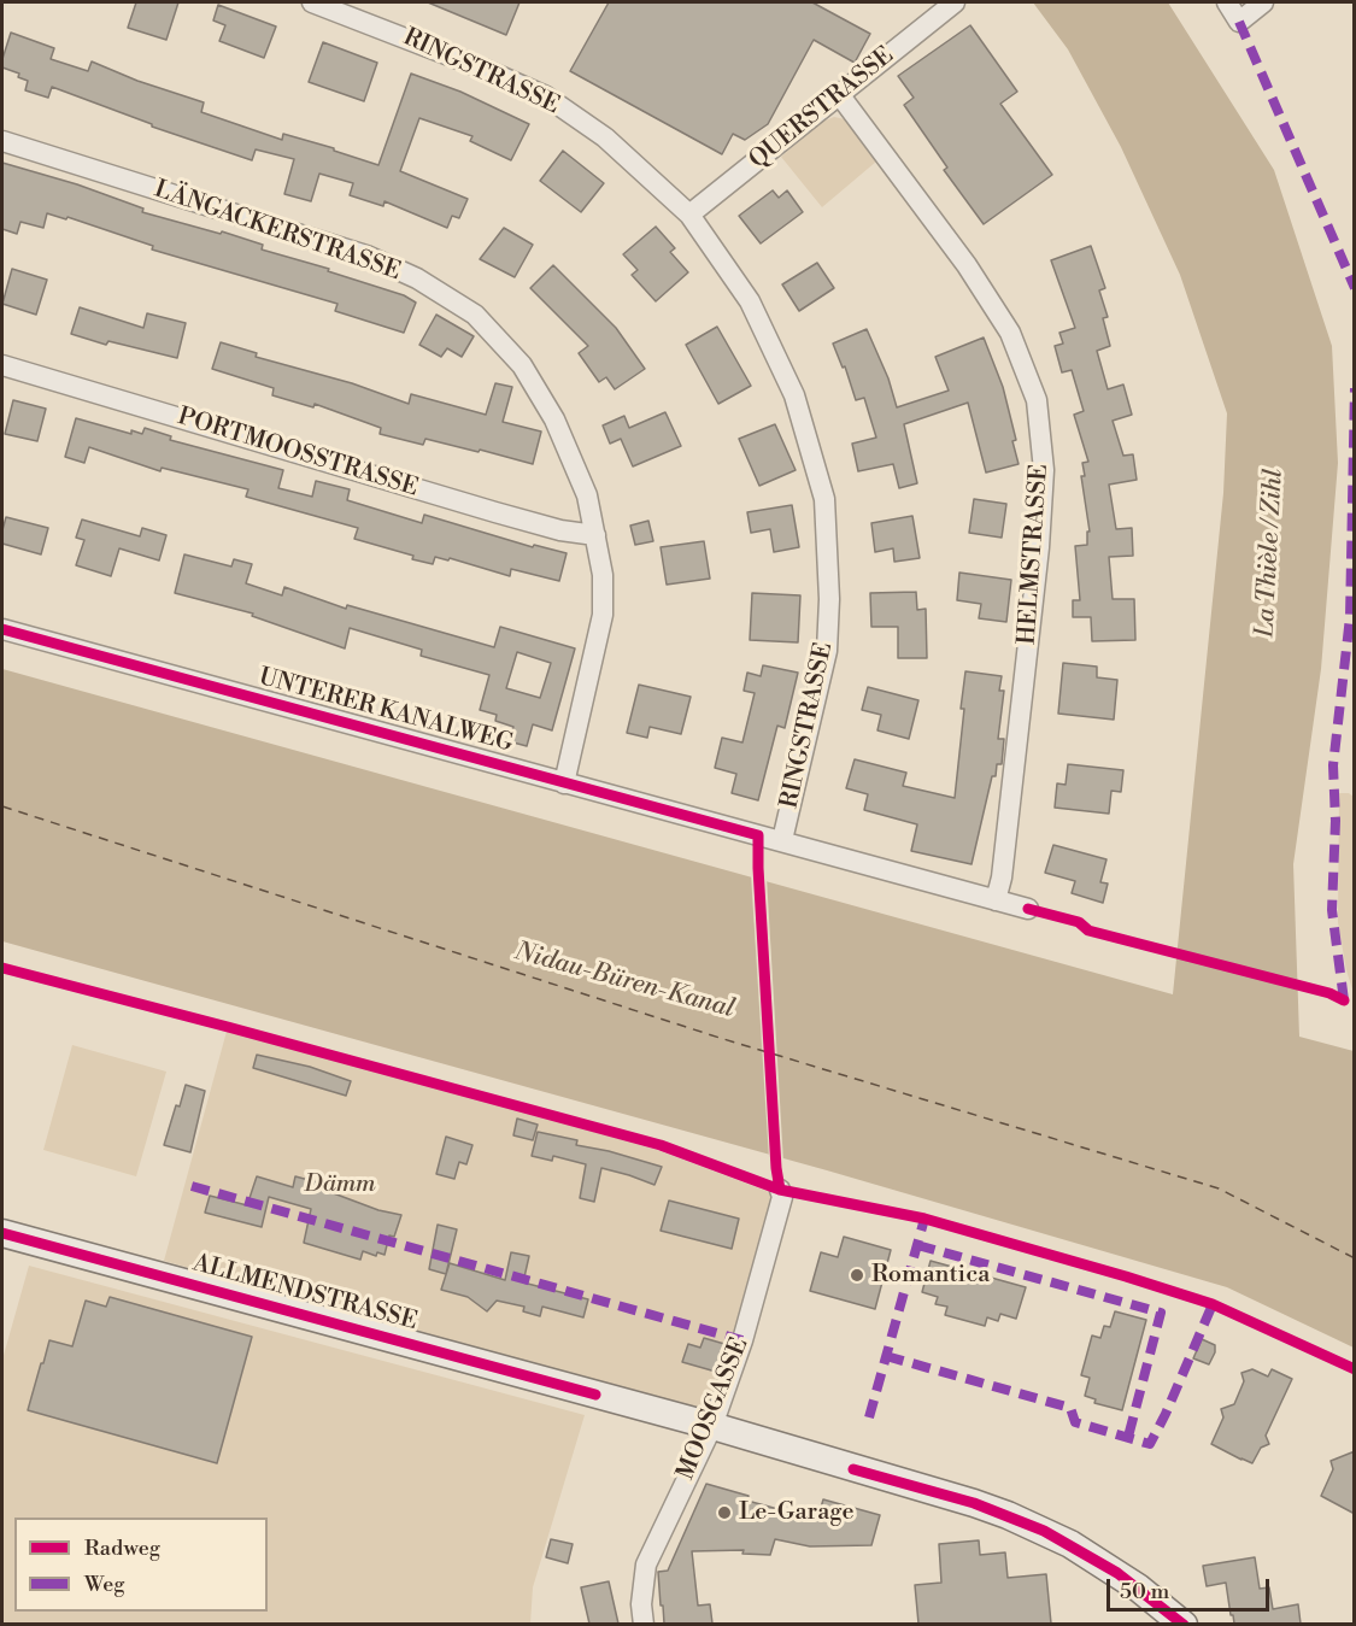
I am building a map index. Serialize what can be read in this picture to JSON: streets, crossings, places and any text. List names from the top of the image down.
{
  "streets": {
    "main road": ["ALLMENDSTRASSE"],
    "street": [
      "RINGSTRASSE",
      "QUERSTRASSE",
      "LÄNGACKERSTRASSE",
      "PORTMOOSSTRASSE",
      "HELMSTRASSE",
      "UNTERER KANALWEG",
      "MOOSGASSE"
    ]
  },
  "crossings": [
    ["RINGSTRASSE", "QUERSTRASSE"],
    ["RINGSTRASSE", "UNTERER KANALWEG"],
    ["QUERSTRASSE", "HELMSTRASSE"],
    ["LÄNGACKERSTRASSE", "PORTMOOSSTRASSE"],
    ["LÄNGACKERSTRASSE", "UNTERER KANALWEG"],
    ["HELMSTRASSE", "UNTERER KANALWEG"],
    ["ALLMENDSTRASSE", "MOOSGASSE"]
  ],
  "water": ["La Thièle / Zihl", "Nidau-Büren-Kanal"],
  "parks": ["Dämm"],
  "places": ["Romantica", "Le-Garage"],
  "legend": ["Radweg", "Weg"],
  "scale_bar": "50 m"
}
